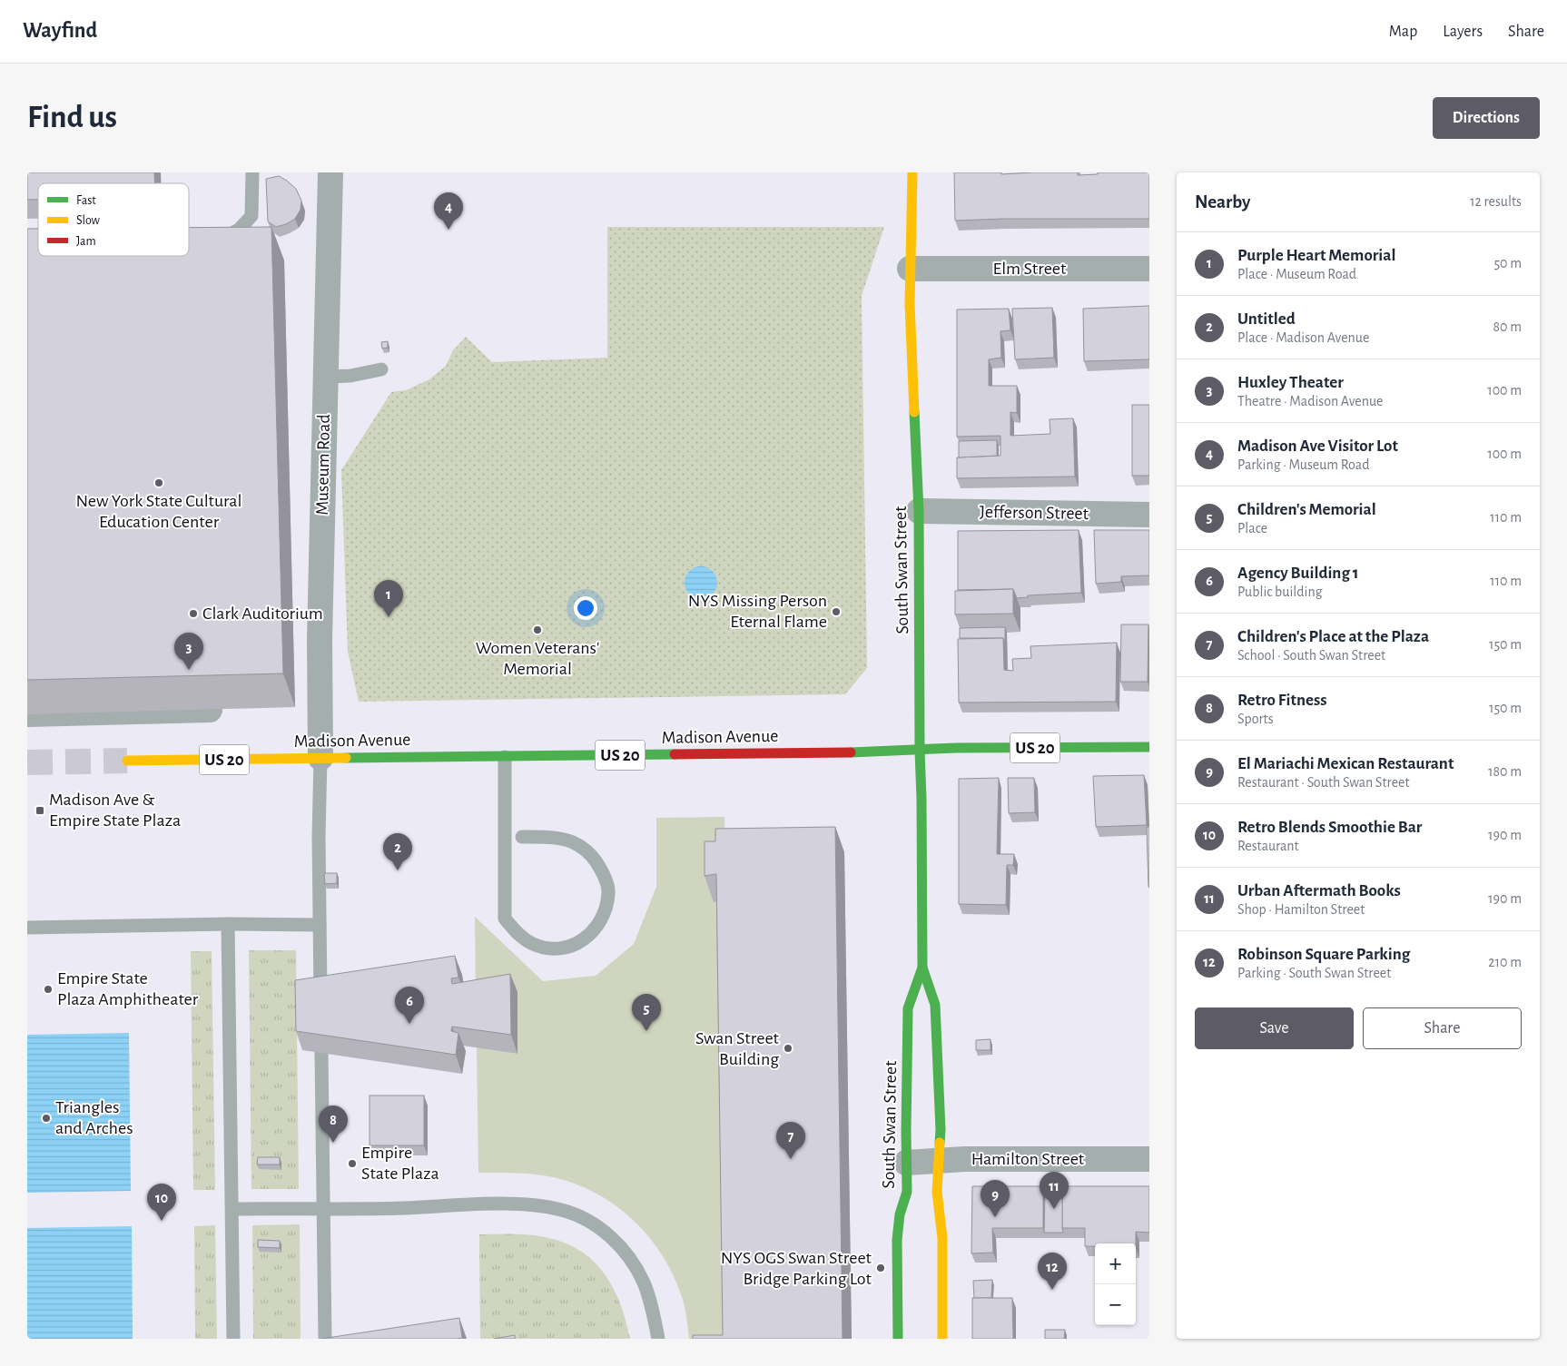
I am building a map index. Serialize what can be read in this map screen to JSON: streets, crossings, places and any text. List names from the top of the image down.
{
  "streets": {
    "main road": ["South Swan Street", "Madison Avenue", "US 20"],
    "street": [
      "Elm Street",
      "Museum Road",
      "Jefferson Street",
      "Hamilton Street"
    ]
  },
  "crossings": [
    ["Elm Street", "South Swan Street"],
    ["Museum Road", "Madison Avenue"],
    ["Jefferson Street", "South Swan Street"],
    ["South Swan Street", "Madison Avenue"],
    ["South Swan Street", "Hamilton Street"]
  ],
  "places": {
    "other": [
      "New York State Cultural Education Center",
      "NYS Missing Person Eternal Flame",
      "Clark Auditorium",
      "Women Veterans' Memorial",
      "Empire State Plaza Amphitheater",
      "Swan Street Building",
      "Triangles and Arches",
      "Empire State Plaza",
      "NYS OGS Swan Street Bridge Parking Lot"
    ],
    "transit": ["Madison Ave & Empire State Plaza"]
  },
  "legend": ["Fast", "Slow", "Jam"],
  "page": {
    "header": "Wayfind",
    "nav": ["Map", "Layers", "Share"],
    "buttons": [
      "Directions",
      ["Save", "Share"]
    ],
    "title": "Find us",
    "heading": ["Nearby", "12 results"],
    "pins": [
      "4",
      "1",
      "3",
      "2",
      "6",
      "5",
      "8",
      "7",
      "11",
      "9",
      "10",
      "12"
    ],
    "list": [
      {
        "mark": "1",
        "name": "Purple Heart Memorial",
        "note": "Place · Museum Road",
        "value": "50 m"
      },
      {
        "mark": "2",
        "name": "Untitled",
        "note": "Place · Madison Avenue",
        "value": "80 m"
      },
      {
        "mark": "3",
        "name": "Huxley Theater",
        "note": "Theatre · Madison Avenue",
        "value": "100 m"
      },
      {
        "mark": "4",
        "name": "Madison Ave Visitor Lot",
        "note": "Parking · Museum Road",
        "value": "100 m"
      },
      {
        "mark": "5",
        "name": "Children's Memorial",
        "note": "Place",
        "value": "110 m"
      },
      {
        "mark": "6",
        "name": "Agency Building 1",
        "note": "Public building",
        "value": "110 m"
      },
      {
        "mark": "7",
        "name": "Children's Place at the Plaza",
        "note": "School · South Swan Street",
        "value": "150 m"
      },
      {
        "mark": "8",
        "name": "Retro Fitness",
        "note": "Sports",
        "value": "150 m"
      },
      {
        "mark": "9",
        "name": "El Mariachi Mexican Restaurant",
        "note": "Restaurant · South Swan Street",
        "value": "180 m"
      },
      {
        "mark": "10",
        "name": "Retro Blends Smoothie Bar",
        "note": "Restaurant",
        "value": "190 m"
      },
      {
        "mark": "11",
        "name": "Urban Aftermath Books",
        "note": "Shop · Hamilton Street",
        "value": "190 m"
      },
      {
        "mark": "12",
        "name": "Robinson Square Parking",
        "note": "Parking · South Swan Street",
        "value": "210 m"
      }
    ],
    "map_buttons": ["+", "−"]
  }
}
